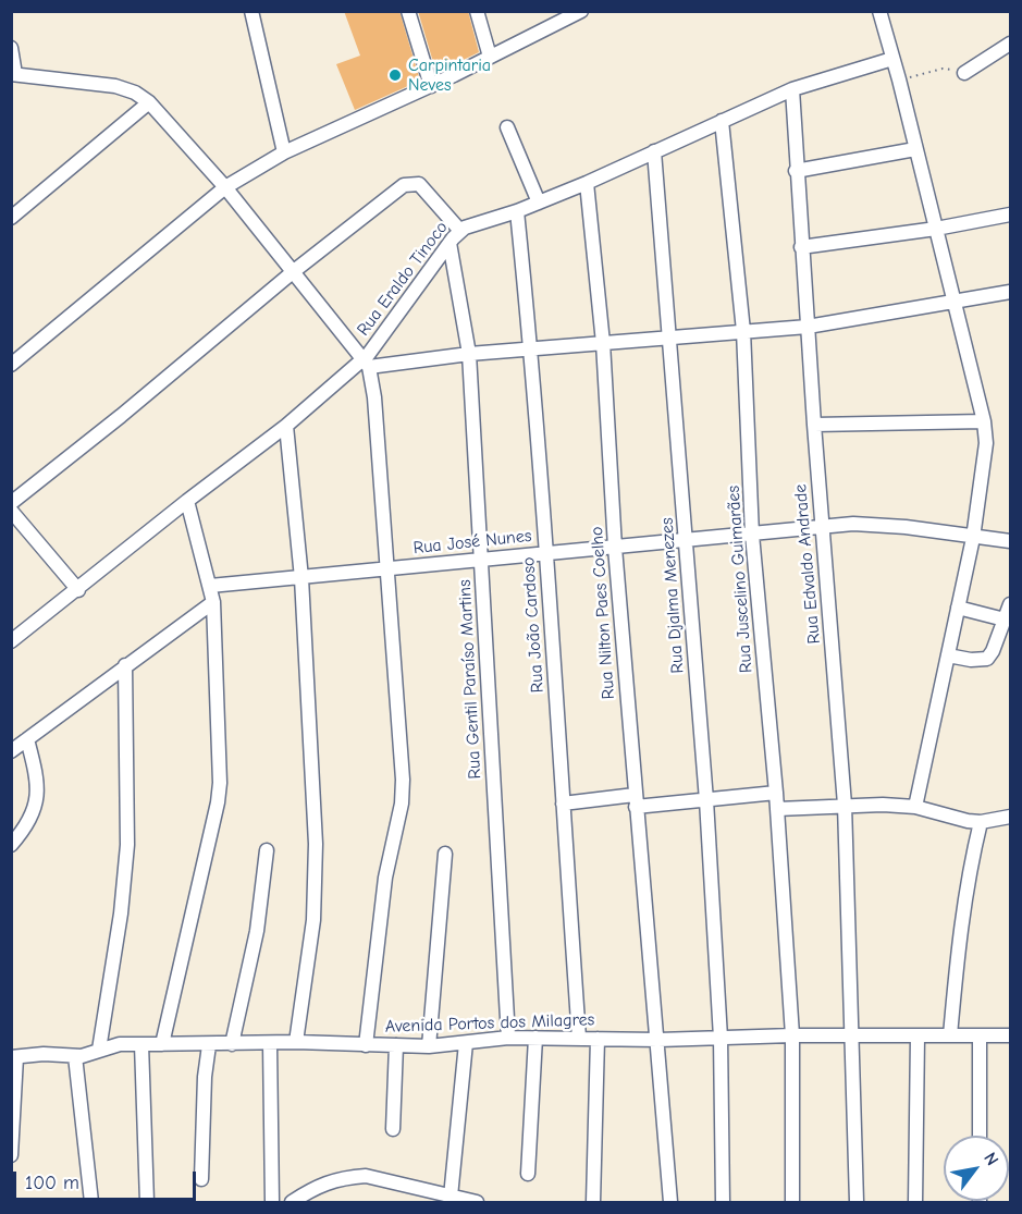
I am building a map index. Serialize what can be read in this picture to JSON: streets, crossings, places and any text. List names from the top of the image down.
{
  "streets": {
    "street": [
      "Rua Eraldo Tinoco",
      "Rua José Nunes",
      "Rua Edvaldo Andrade",
      "Rua Juscelino Guimarães",
      "Rua Djalma Menezes",
      "Rua Nilton Paes Coelho",
      "Rua João Cardoso",
      "Rua Gentil Paraíso Martins",
      "Avenida Portos dos Milagres"
    ]
  },
  "crossings": [
    ["Rua Eraldo Tinoco", "Rua Edvaldo Andrade"],
    ["Rua Eraldo Tinoco", "Rua Juscelino Guimarães"],
    ["Rua Eraldo Tinoco", "Rua Djalma Menezes"],
    ["Rua Eraldo Tinoco", "Rua Nilton Paes Coelho"],
    ["Rua Eraldo Tinoco", "Rua João Cardoso"],
    ["Rua Eraldo Tinoco", "Rua Gentil Paraíso Martins"],
    ["Rua José Nunes", "Rua Edvaldo Andrade"],
    ["Rua José Nunes", "Rua Juscelino Guimarães"],
    ["Rua José Nunes", "Rua Djalma Menezes"],
    ["Rua José Nunes", "Rua Nilton Paes Coelho"],
    ["Rua José Nunes", "Rua João Cardoso"],
    ["Rua José Nunes", "Rua Gentil Paraíso Martins"],
    ["Rua Edvaldo Andrade", "Avenida Portos dos Milagres"],
    ["Rua Juscelino Guimarães", "Avenida Portos dos Milagres"],
    ["Rua Djalma Menezes", "Avenida Portos dos Milagres"],
    ["Rua Nilton Paes Coelho", "Avenida Portos dos Milagres"],
    ["Rua João Cardoso", "Avenida Portos dos Milagres"],
    ["Rua Gentil Paraíso Martins", "Avenida Portos dos Milagres"]
  ],
  "places": ["Carpintaria Neves"],
  "scale_bar": "100 m",
  "north": "top right"
}
